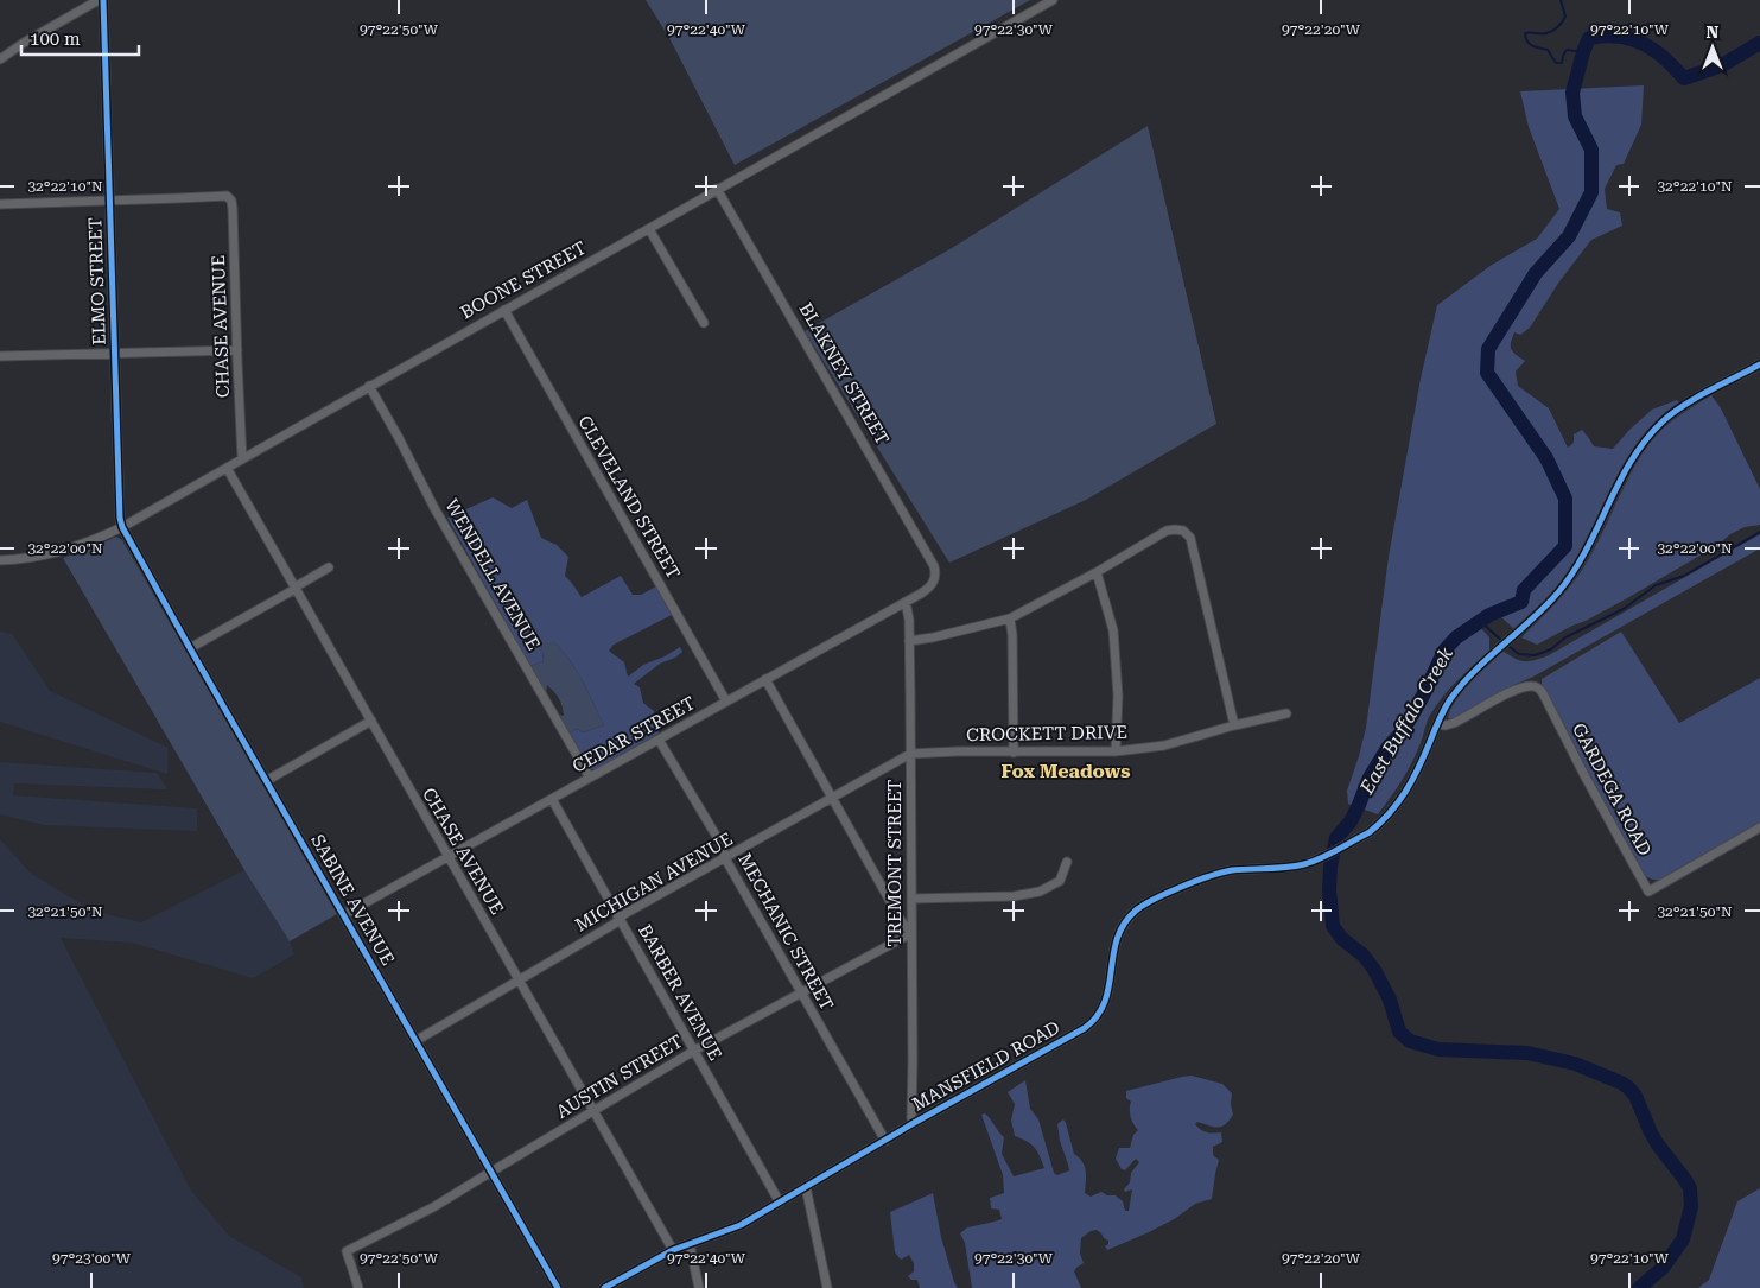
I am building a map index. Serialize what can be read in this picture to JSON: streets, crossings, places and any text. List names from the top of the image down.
{
  "streets": {
    "street": [
      "BOONE STREET",
      "ELMO STREET",
      "CHASE AVENUE",
      "BLAKNEY STREET",
      "CLEVELAND STREET",
      "WENDELL AVENUE",
      "CROCKETT DRIVE",
      "CEDAR STREET",
      "GARDEGA ROAD",
      "TREMONT STREET",
      "MICHIGAN AVENUE",
      "SABINE AVENUE",
      "MECHANIC STREET",
      "BARBER AVENUE",
      "MANSFIELD ROAD",
      "AUSTIN STREET"
    ]
  },
  "crossings": [
    ["BOONE STREET", "ELMO STREET"],
    ["BOONE STREET", "CHASE AVENUE"],
    ["BOONE STREET", "BLAKNEY STREET"],
    ["BOONE STREET", "CLEVELAND STREET"],
    ["BOONE STREET", "WENDELL AVENUE"],
    ["BOONE STREET", "SABINE AVENUE"],
    ["ELMO STREET", "CHASE AVENUE"],
    ["ELMO STREET", "SABINE AVENUE"],
    ["CHASE AVENUE", "CEDAR STREET"],
    ["CHASE AVENUE", "MICHIGAN AVENUE"],
    ["CHASE AVENUE", "MANSFIELD ROAD"],
    ["CHASE AVENUE", "AUSTIN STREET"],
    ["BLAKNEY STREET", "CEDAR STREET"],
    ["CLEVELAND STREET", "CEDAR STREET"],
    ["WENDELL AVENUE", "CEDAR STREET"],
    ["CROCKETT DRIVE", "TREMONT STREET"],
    ["CROCKETT DRIVE", "MICHIGAN AVENUE"],
    ["CEDAR STREET", "TREMONT STREET"],
    ["CEDAR STREET", "SABINE AVENUE"],
    ["CEDAR STREET", "MECHANIC STREET"],
    ["CEDAR STREET", "BARBER AVENUE"],
    ["GARDEGA ROAD", "MANSFIELD ROAD"],
    ["TREMONT STREET", "MICHIGAN AVENUE"],
    ["TREMONT STREET", "MANSFIELD ROAD"],
    ["TREMONT STREET", "AUSTIN STREET"],
    ["MICHIGAN AVENUE", "SABINE AVENUE"],
    ["MICHIGAN AVENUE", "MECHANIC STREET"],
    ["MICHIGAN AVENUE", "BARBER AVENUE"],
    ["SABINE AVENUE", "AUSTIN STREET"],
    ["MECHANIC STREET", "MANSFIELD ROAD"],
    ["MECHANIC STREET", "AUSTIN STREET"],
    ["BARBER AVENUE", "MANSFIELD ROAD"],
    ["BARBER AVENUE", "AUSTIN STREET"]
  ],
  "districts": ["Fox Meadows"],
  "water": ["East Buffalo Creek"],
  "scale_bar": "100 m",
  "north": "top",
  "coordinates": [
    "97°22'50\"W",
    "97°22'40\"W",
    "97°22'30\"W",
    "97°22'20\"W",
    "97°22'10\"W",
    "32°22'10\"N",
    "32°22'00\"N",
    "32°21'50\"N",
    "97°23'00\"W"
  ]
}
